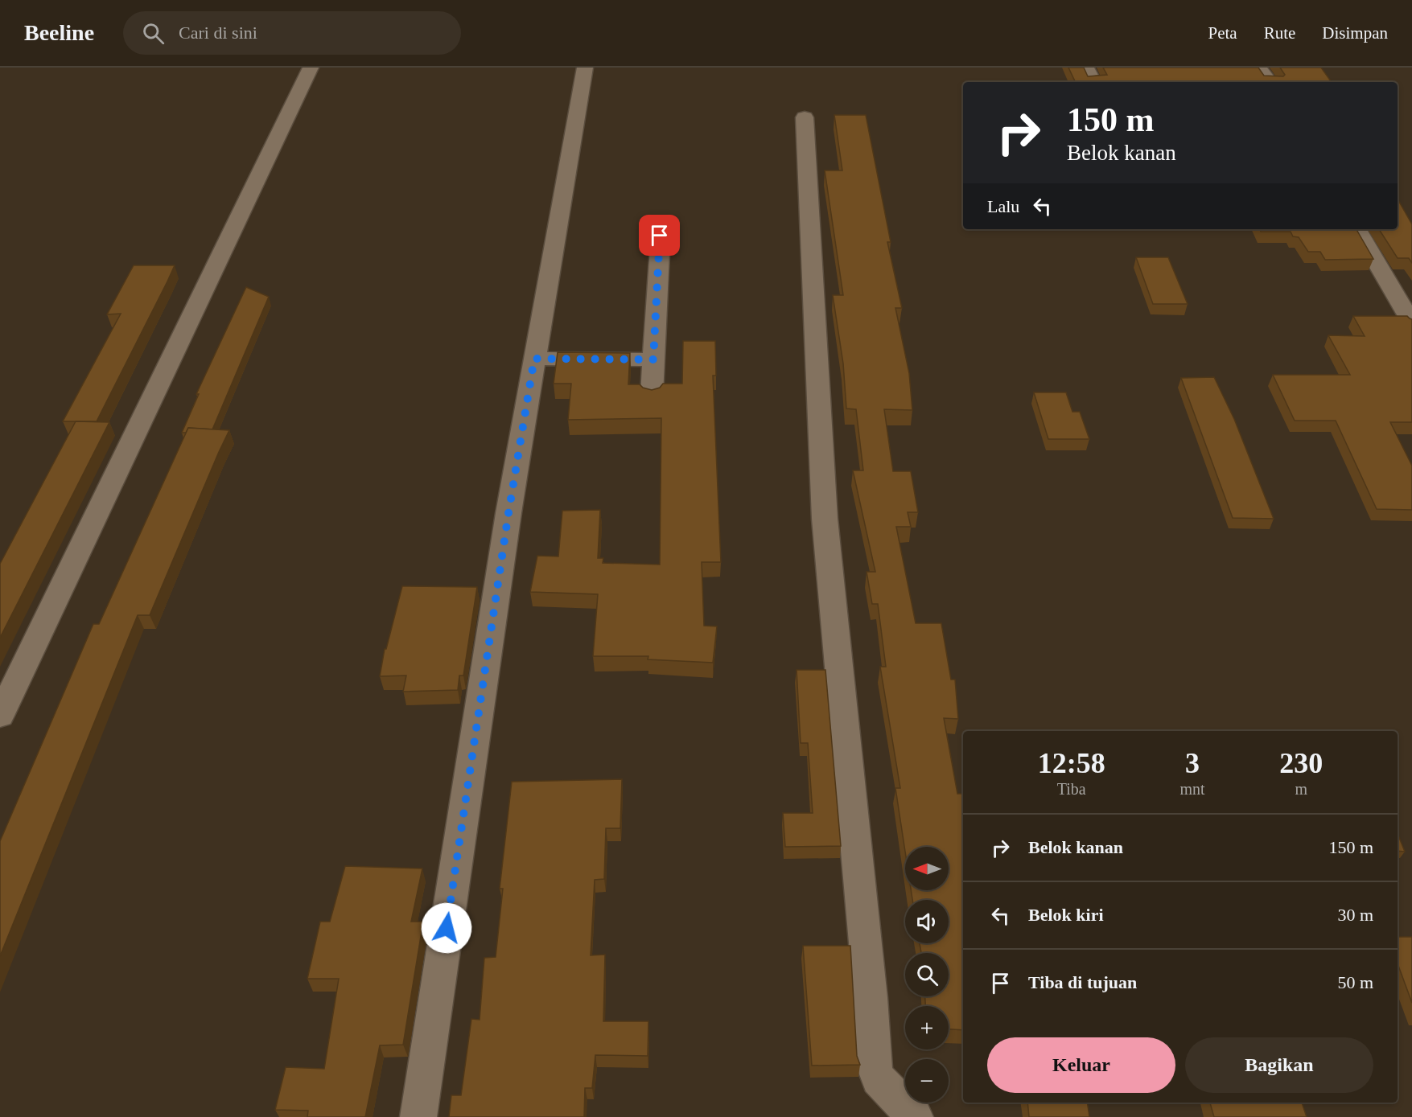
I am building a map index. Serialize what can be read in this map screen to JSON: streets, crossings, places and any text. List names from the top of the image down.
{
  "north": "left",
  "page": {
    "header": "Beeline",
    "search": "Cari di sini",
    "nav": ["Peta", "Rute", "Disimpan"],
    "turn": ["150 m", "Belok kanan"],
    "then": "Lalu",
    "eta": [
      "12:58",
      "Tiba",
      "3",
      "mnt",
      "230",
      "m"
    ],
    "list": [
      {
        "name": "Belok kanan",
        "value": "150 m"
      },
      {
        "name": "Belok kiri",
        "value": "30 m"
      },
      {
        "name": "Tiba di tujuan",
        "value": "50 m"
      }
    ],
    "map_buttons": ["+", "−"],
    "buttons": ["Keluar", "Bagikan"]
  }
}
